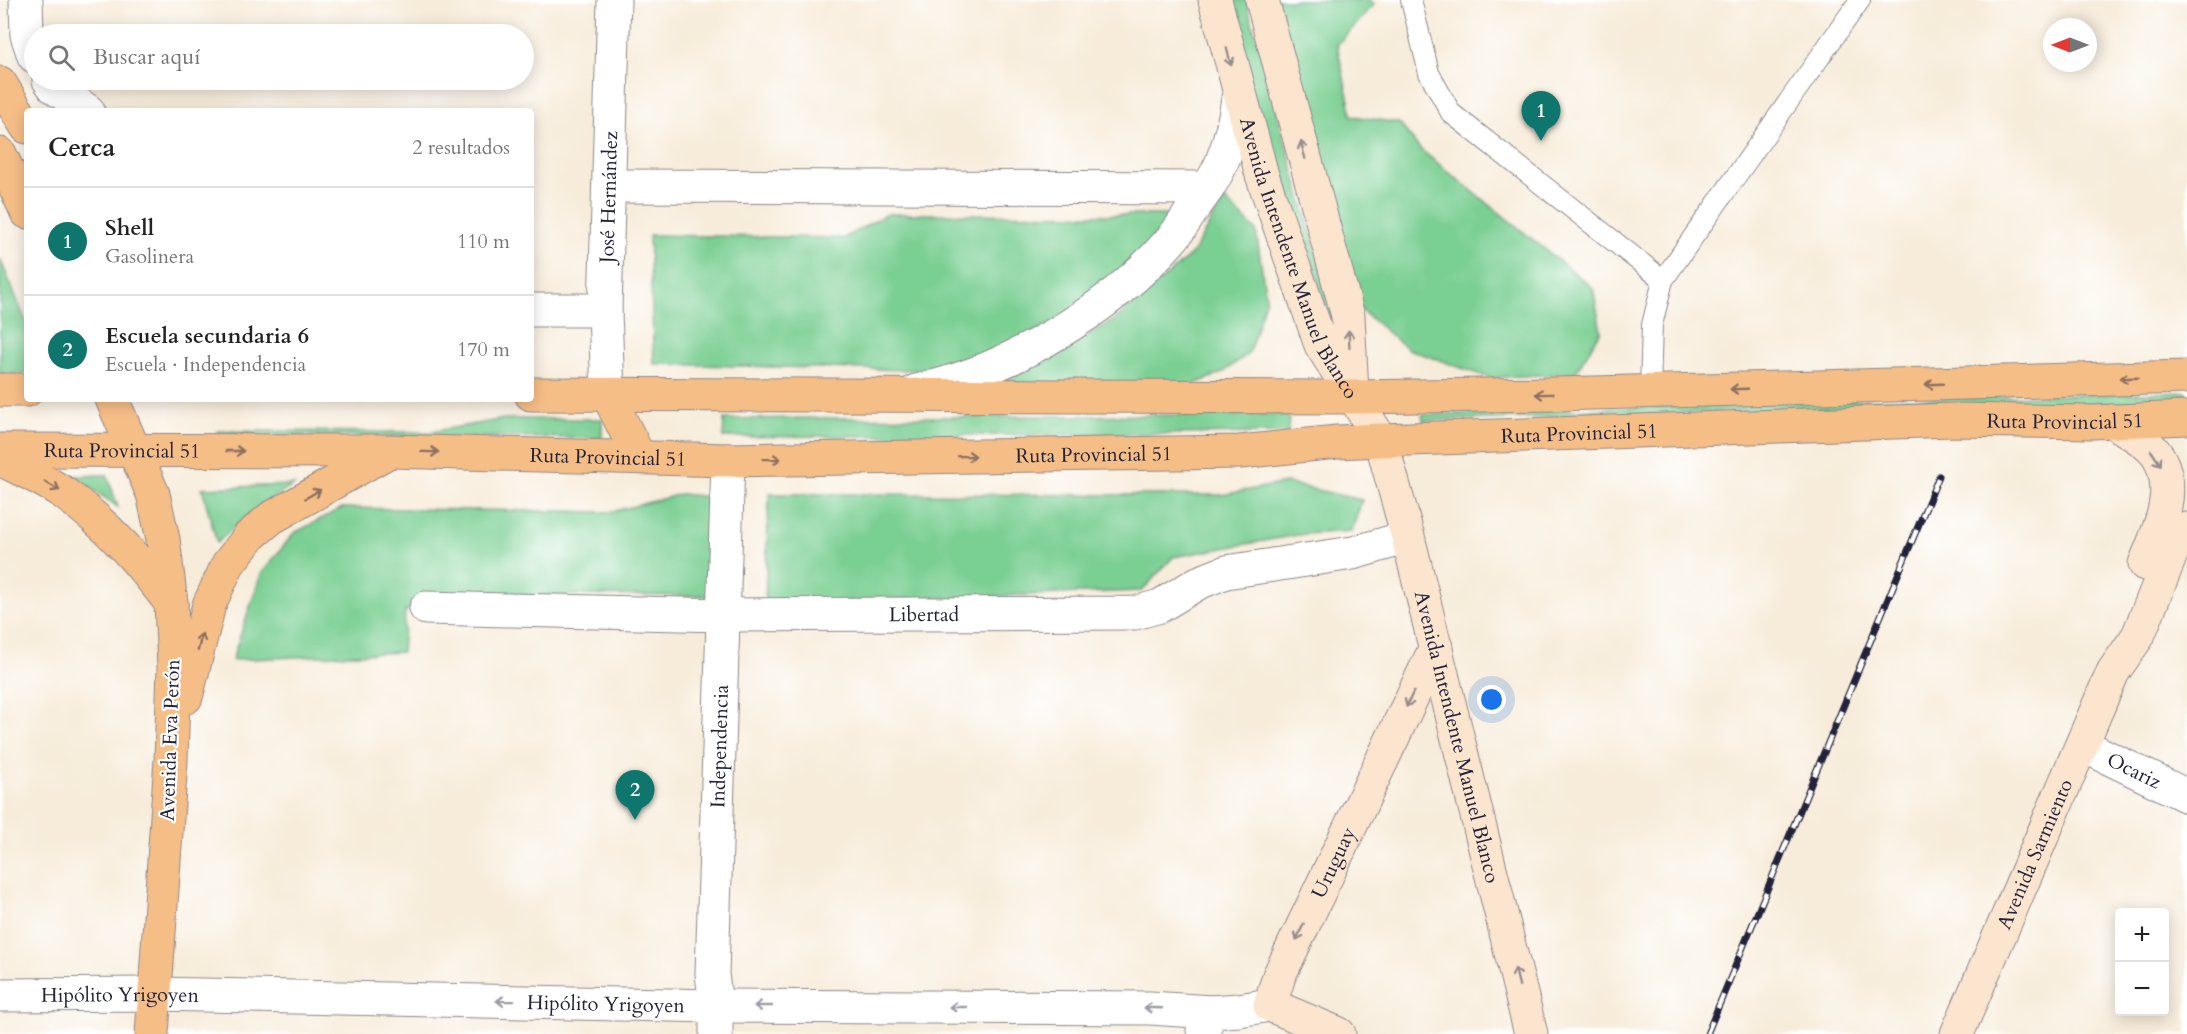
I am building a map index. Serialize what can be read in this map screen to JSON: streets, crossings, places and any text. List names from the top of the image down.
{
  "streets": {
    "main road": ["Ruta Provincial 51", "Avenida Eva Perón"],
    "street": [
      "José Hernández",
      "Avenida Intendente Manuel Blanco",
      "Libertad",
      "Independencia",
      "Ocariz",
      "Avenida Sarmiento",
      "Uruguay",
      "Hipólito Yrigoyen"
    ]
  },
  "crossings": [
    ["José Hernández", "Ruta Provincial 51"],
    ["Avenida Intendente Manuel Blanco", "Ruta Provincial 51"],
    ["Avenida Intendente Manuel Blanco", "Libertad"],
    ["Avenida Intendente Manuel Blanco", "Uruguay"],
    ["Ruta Provincial 51", "Avenida Eva Perón"],
    ["Ruta Provincial 51", "Independencia"],
    ["Libertad", "Independencia"],
    ["Avenida Eva Perón", "Hipólito Yrigoyen"],
    ["Independencia", "Hipólito Yrigoyen"],
    ["Ocariz", "Avenida Sarmiento"]
  ],
  "one_way": ["Uruguay", "Hipólito Yrigoyen"],
  "north": "left",
  "page": {
    "search": "Buscar aquí",
    "pins": ["1", "2"],
    "heading": ["Cerca", "2 resultados"],
    "list": [
      {
        "mark": "1",
        "name": "Shell",
        "note": "Gasolinera",
        "value": "110 m"
      },
      {
        "mark": "2",
        "name": "Escuela secundaria 6",
        "note": "Escuela · Independencia",
        "value": "170 m"
      }
    ],
    "map_buttons": ["+", "−"]
  }
}
